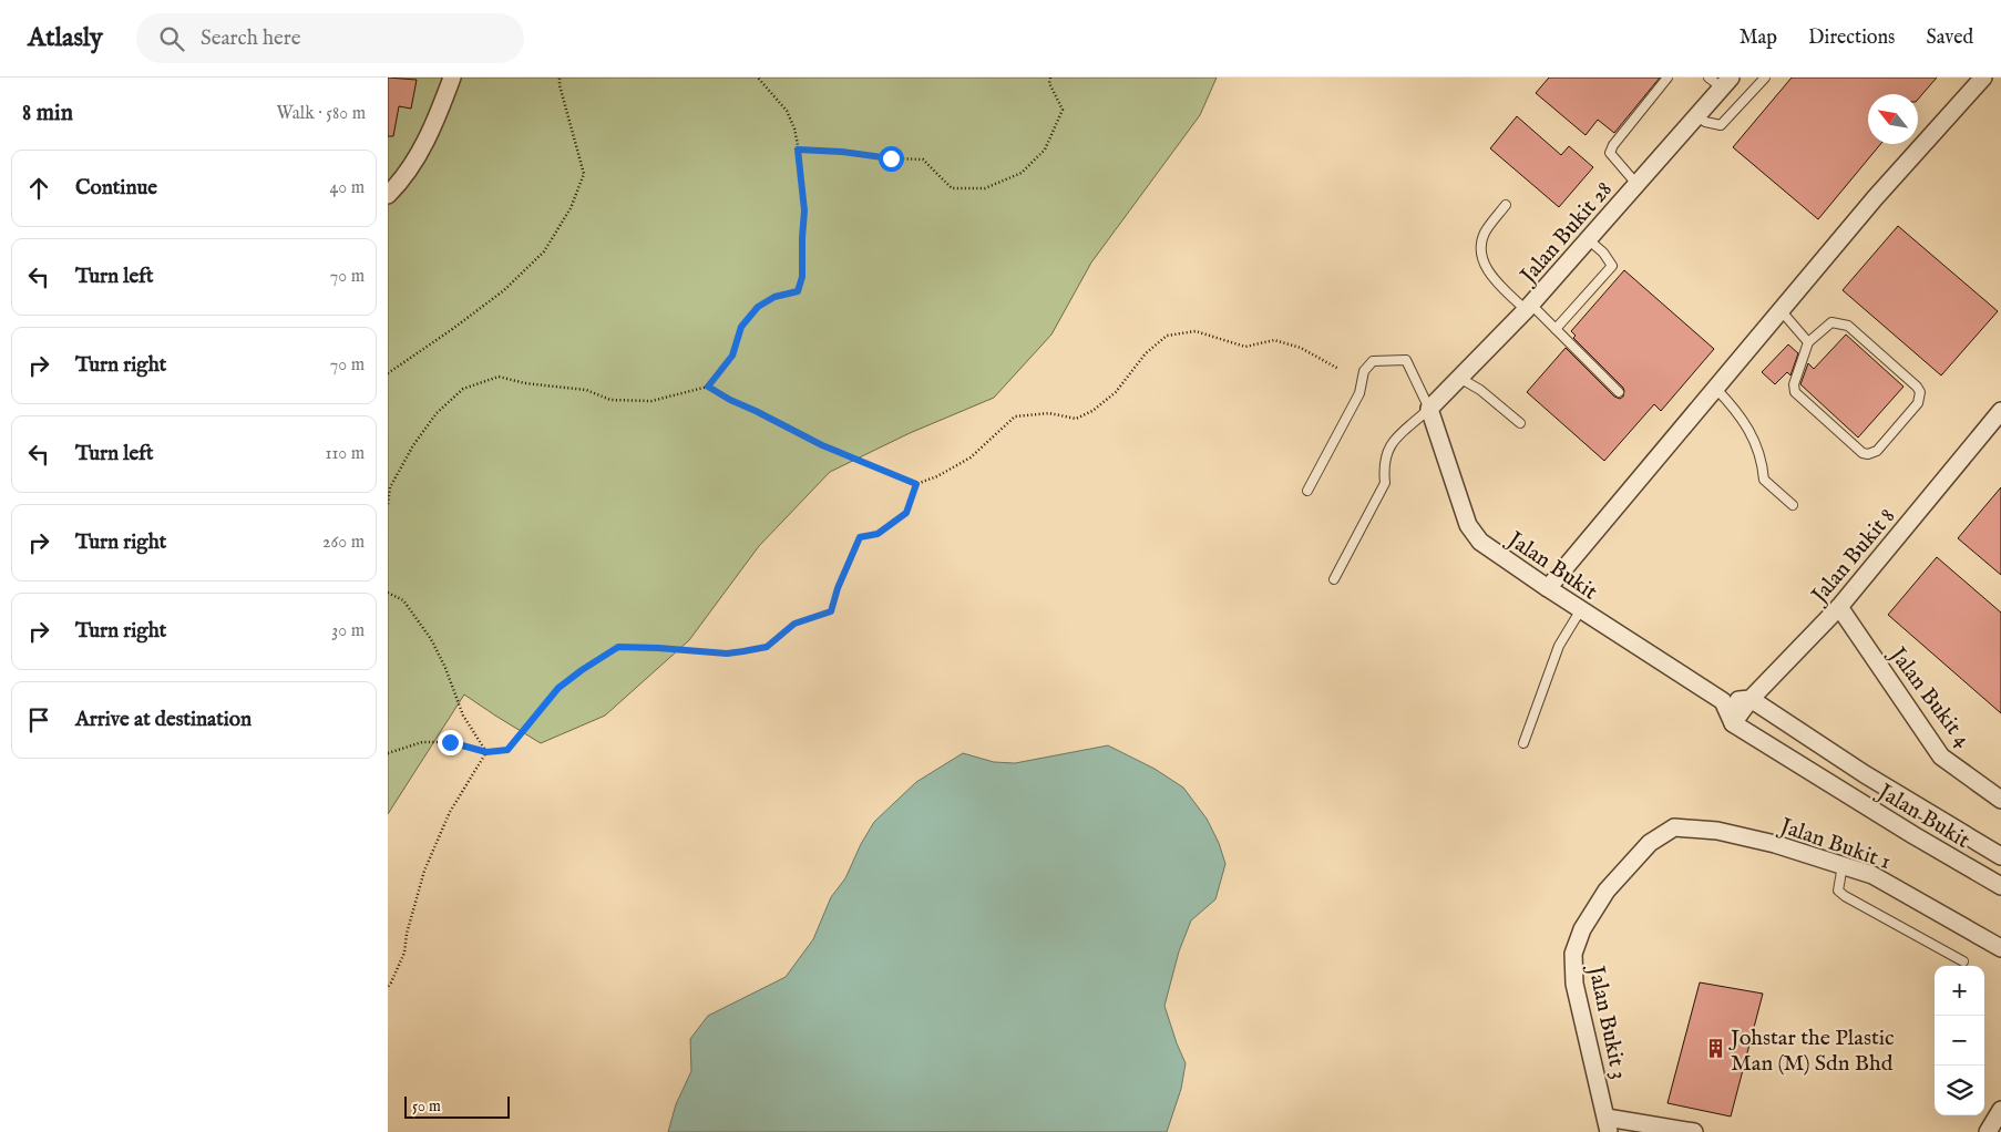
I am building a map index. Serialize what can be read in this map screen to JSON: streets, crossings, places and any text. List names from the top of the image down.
{
  "streets": {
    "street": [
      "Jalan Bukit 28",
      "Jalan Bukit 8",
      "Jalan Bukit",
      "Jalan Bukit 4",
      "Jalan Bukit 1",
      "Jalan Bukit 3"
    ]
  },
  "crossings": [
    ["Jalan Bukit 28", "Jalan Bukit"],
    ["Jalan Bukit 8", "Jalan Bukit"],
    ["Jalan Bukit 8", "Jalan Bukit 4"],
    ["Jalan Bukit 1", "Jalan Bukit 3"]
  ],
  "places": {
    "building": ["Johstar the Plastic Man (M) Sdn Bhd"]
  },
  "scale_bar": "50 m",
  "north": "top left",
  "page": {
    "header": "Atlasly",
    "search": "Search here",
    "nav": ["Map", "Directions", "Saved"],
    "heading": ["8 min", "Walk · 580 m"],
    "list": [
      ["Continue", "40 m"],
      ["Turn left", "70 m"],
      ["Turn right", "70 m"],
      ["Turn left", "110 m"],
      ["Turn right", "260 m"],
      ["Turn right", "30 m"],
      "Arrive at destination"
    ],
    "map_buttons": ["+", "−"],
    "scale": "50 m"
  }
}
